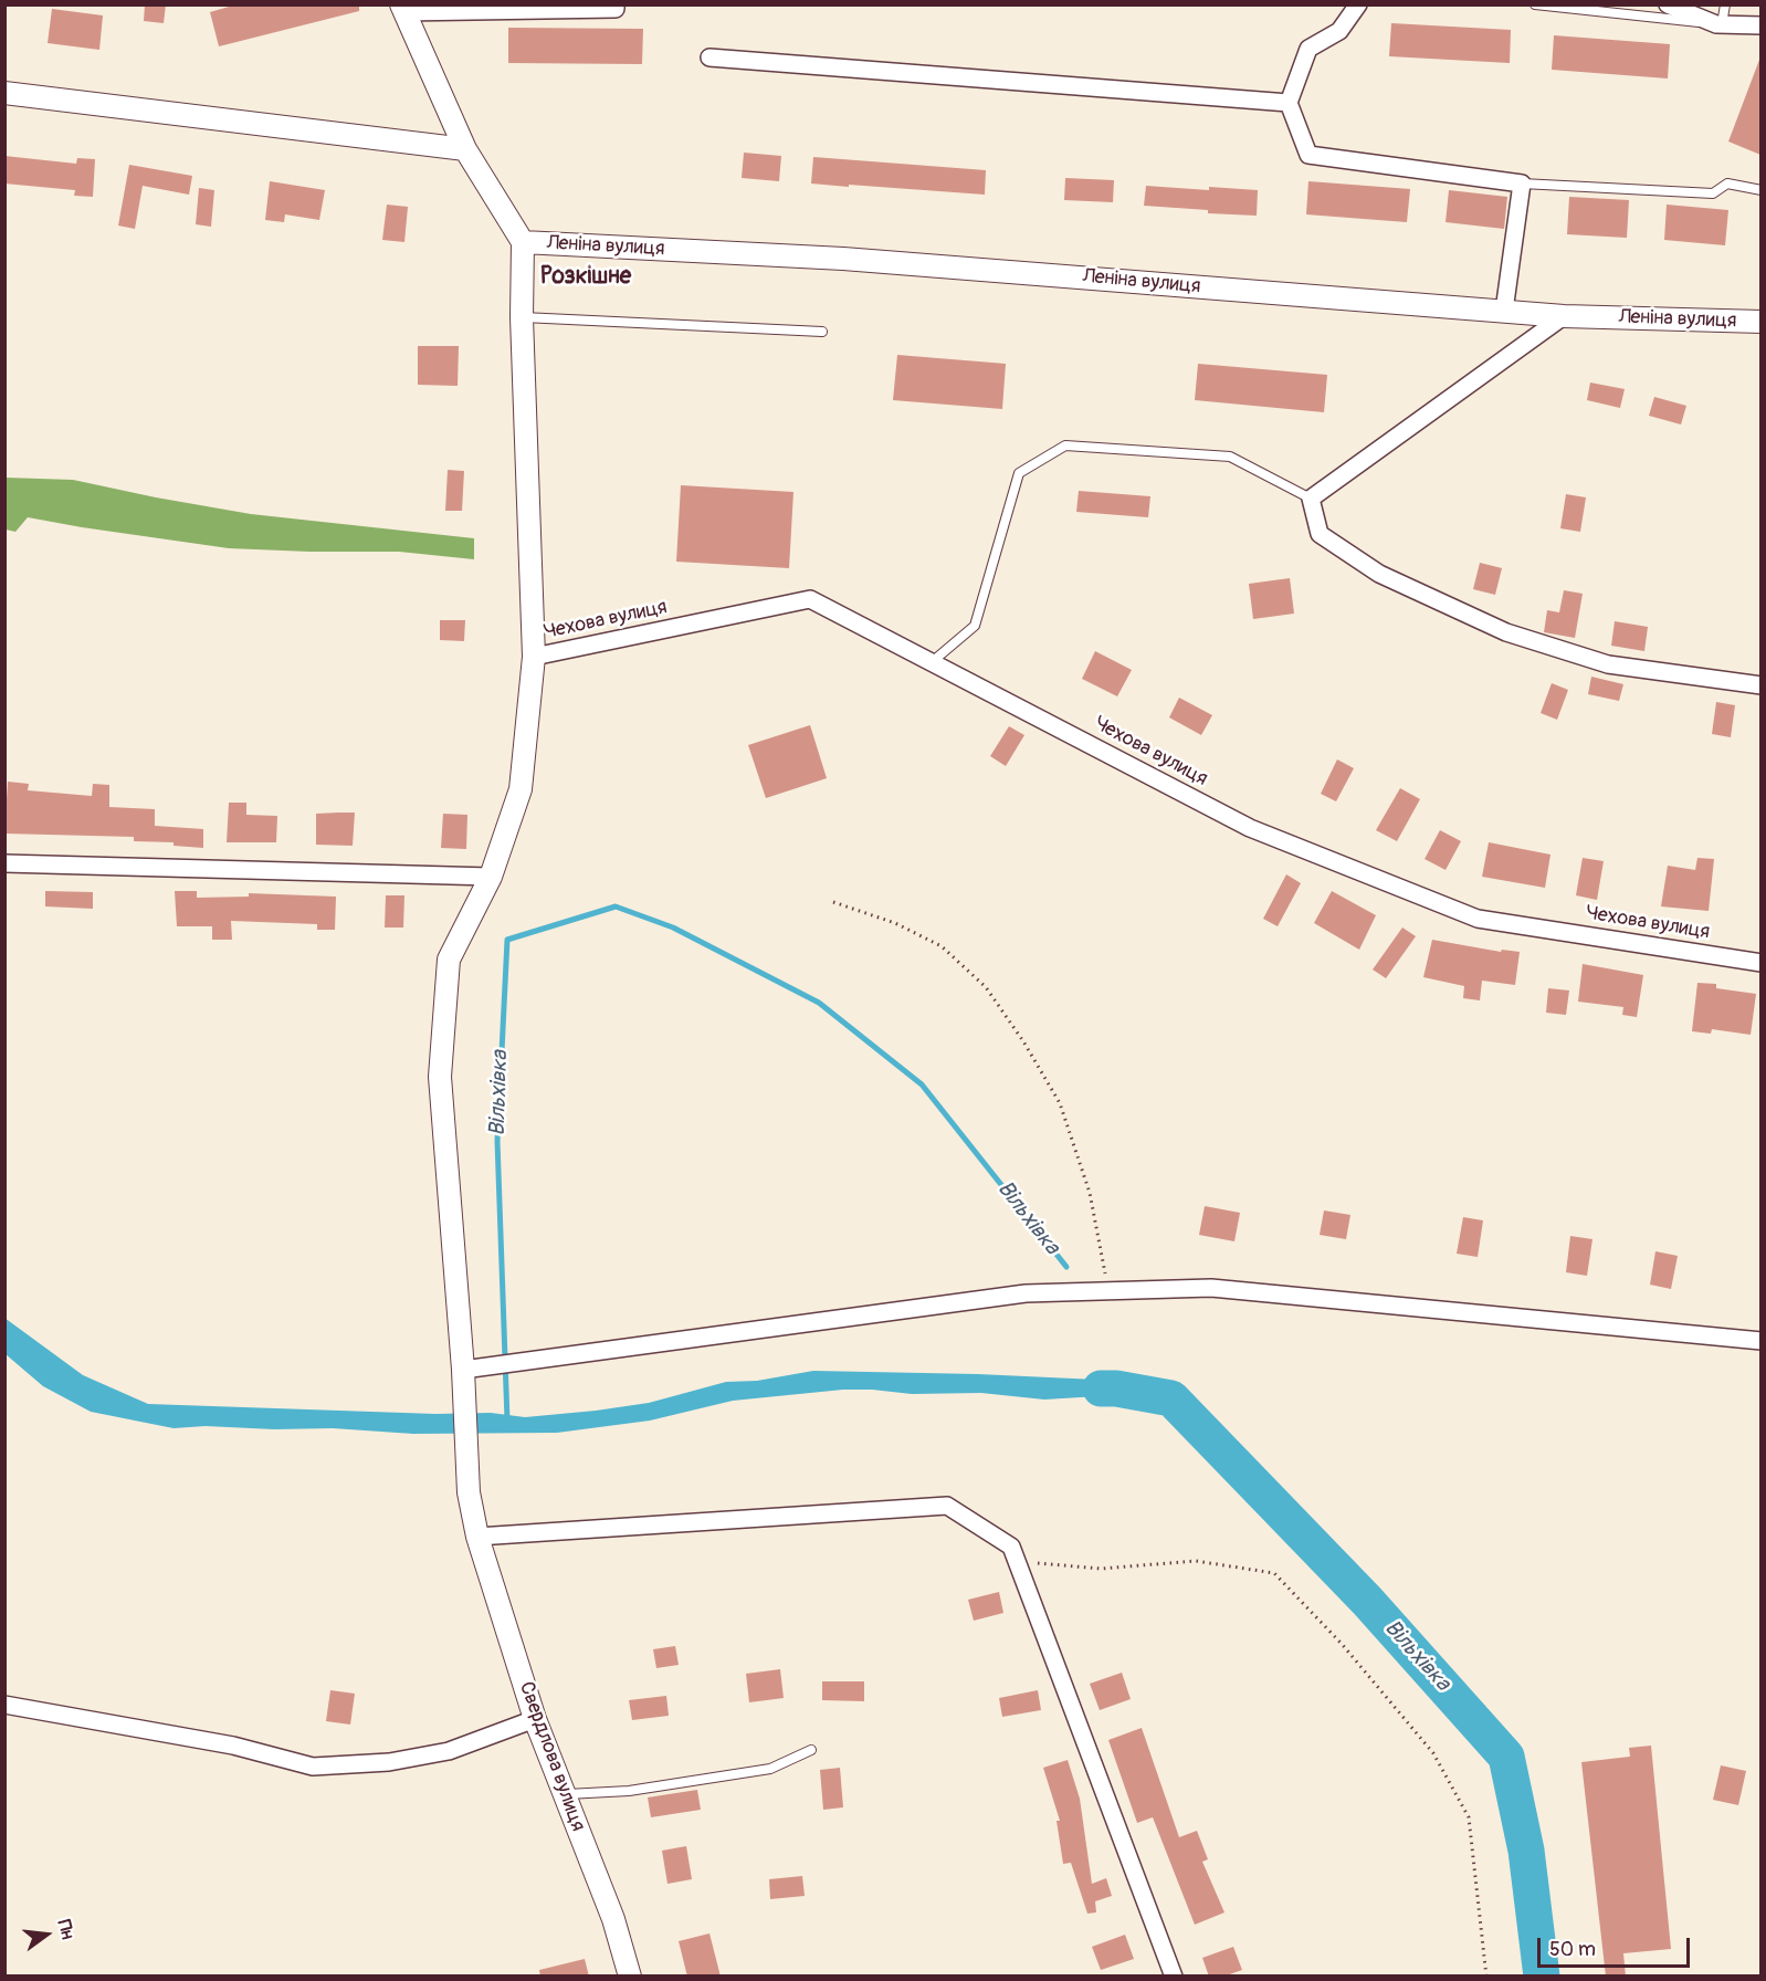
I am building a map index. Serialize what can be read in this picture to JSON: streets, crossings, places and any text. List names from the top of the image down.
{
  "streets": {
    "street": ["Леніна вулиця", "Чехова вулиця", "Свердлова вулиця"]
  },
  "crossings": [
    ["Леніна вулиця", "Свердлова вулиця"],
    ["Чехова вулиця", "Свердлова вулиця"]
  ],
  "districts": ["Розкішне"],
  "water": ["Вільхівка"],
  "scale_bar": "50 m",
  "north": "right"
}
